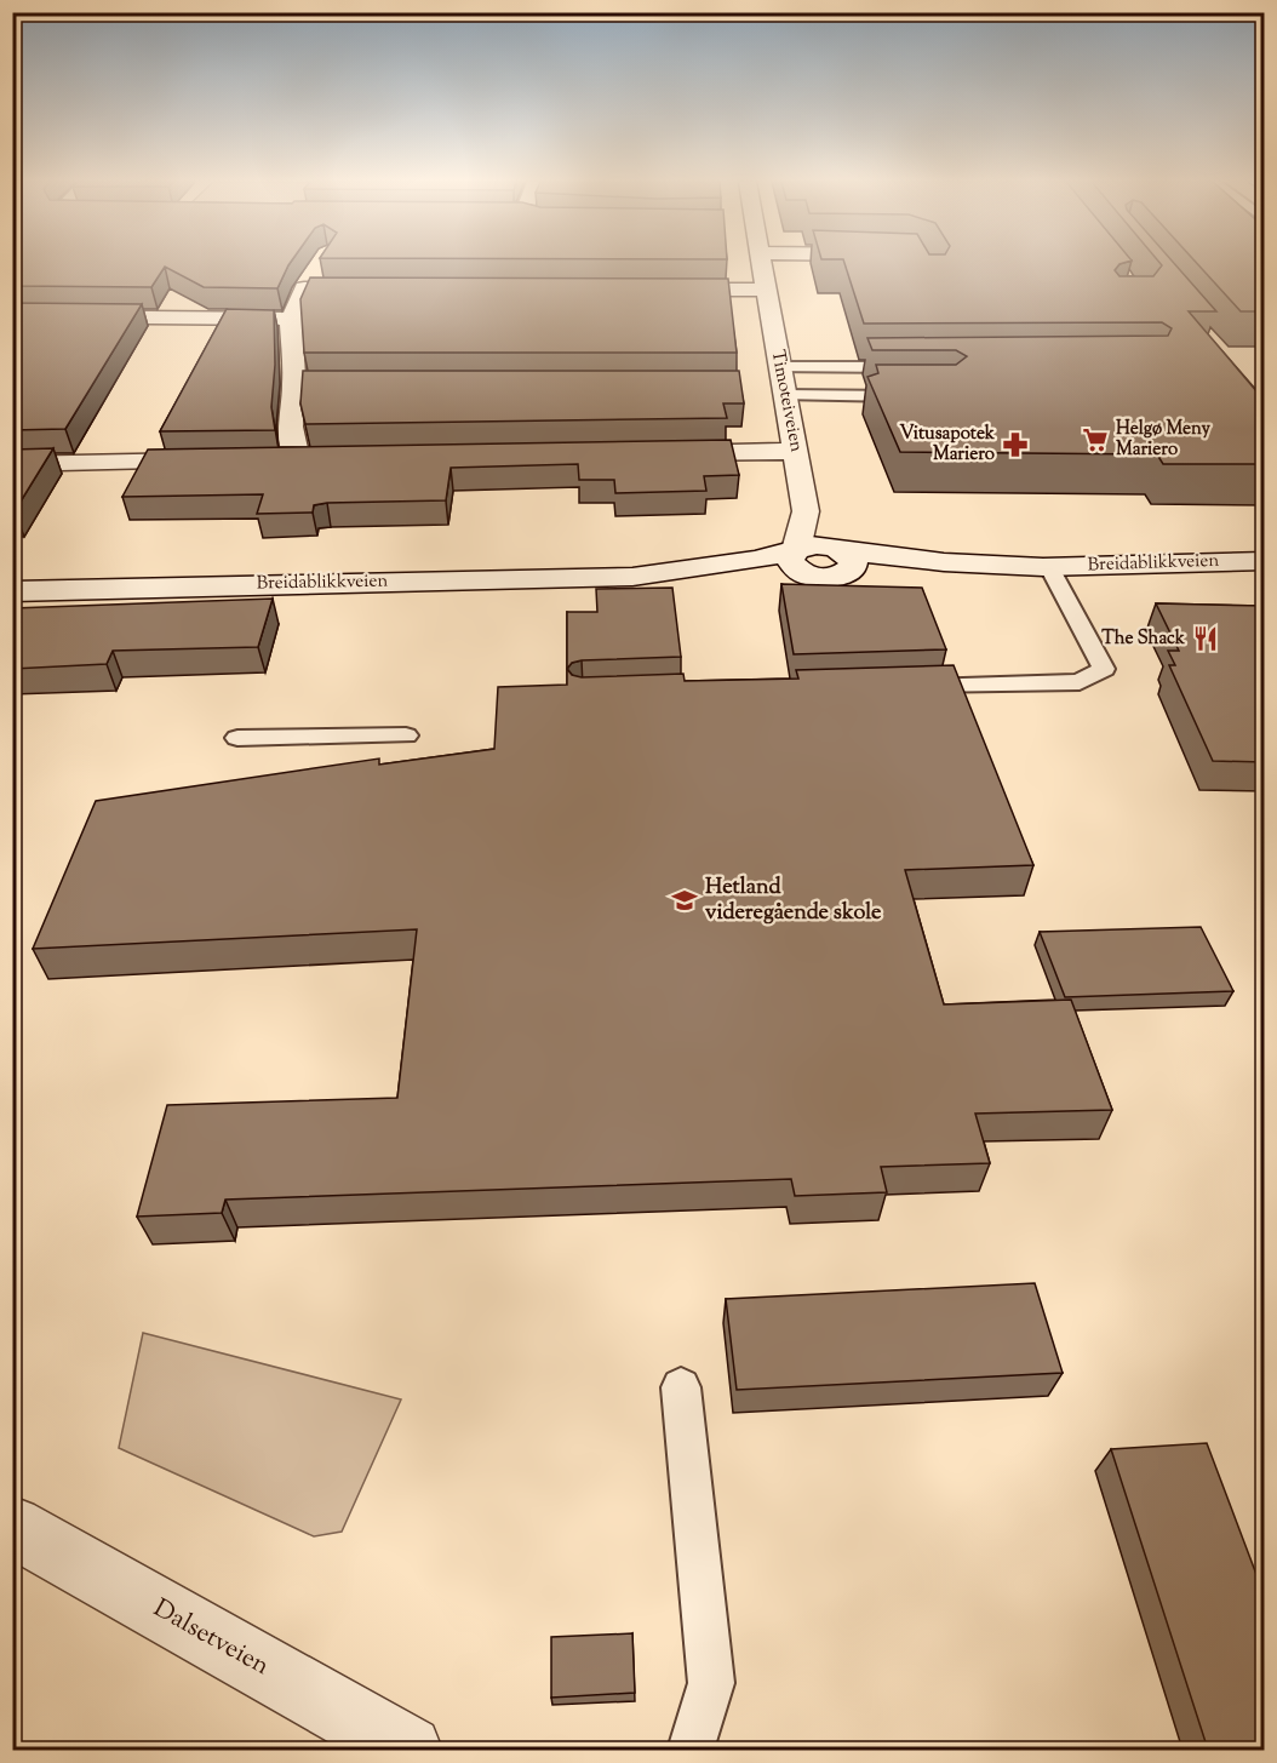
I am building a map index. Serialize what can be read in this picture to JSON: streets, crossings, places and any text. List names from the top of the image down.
{
  "streets": {
    "street": ["Timoteiveien", "Breidablikkveien", "Dalsetveien"]
  },
  "crossings": [
    ["Timoteiveien", "Breidablikkveien"]
  ],
  "places": {
    "supermarket": ["Helgø Meny Mariero"],
    "pharmacy": ["Vitusapotek Mariero"],
    "restaurant": ["The Shack"],
    "school or university": ["Hetland videregående skole"]
  }
}
